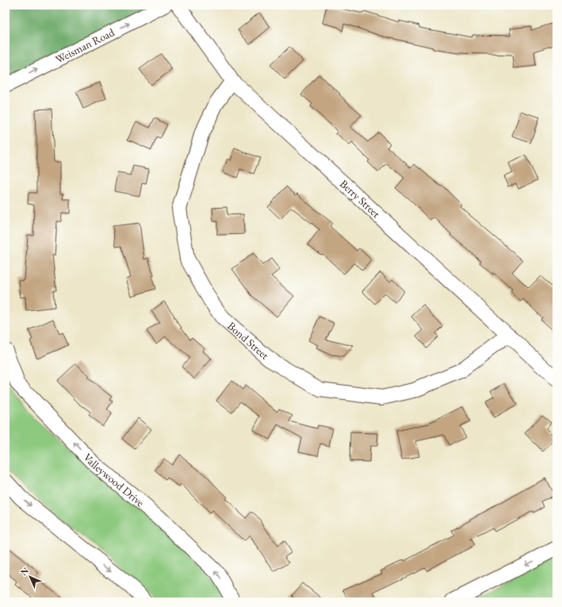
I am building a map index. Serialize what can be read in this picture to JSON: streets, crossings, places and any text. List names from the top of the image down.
{
  "streets": {
    "street": [
      "Weisman Road",
      "Berry Street",
      "Bond Street",
      "Valleywood Drive"
    ]
  },
  "crossings": [
    ["Berry Street", "Bond Street"]
  ],
  "one_way": ["Weisman Road"],
  "north": "top left"
}
